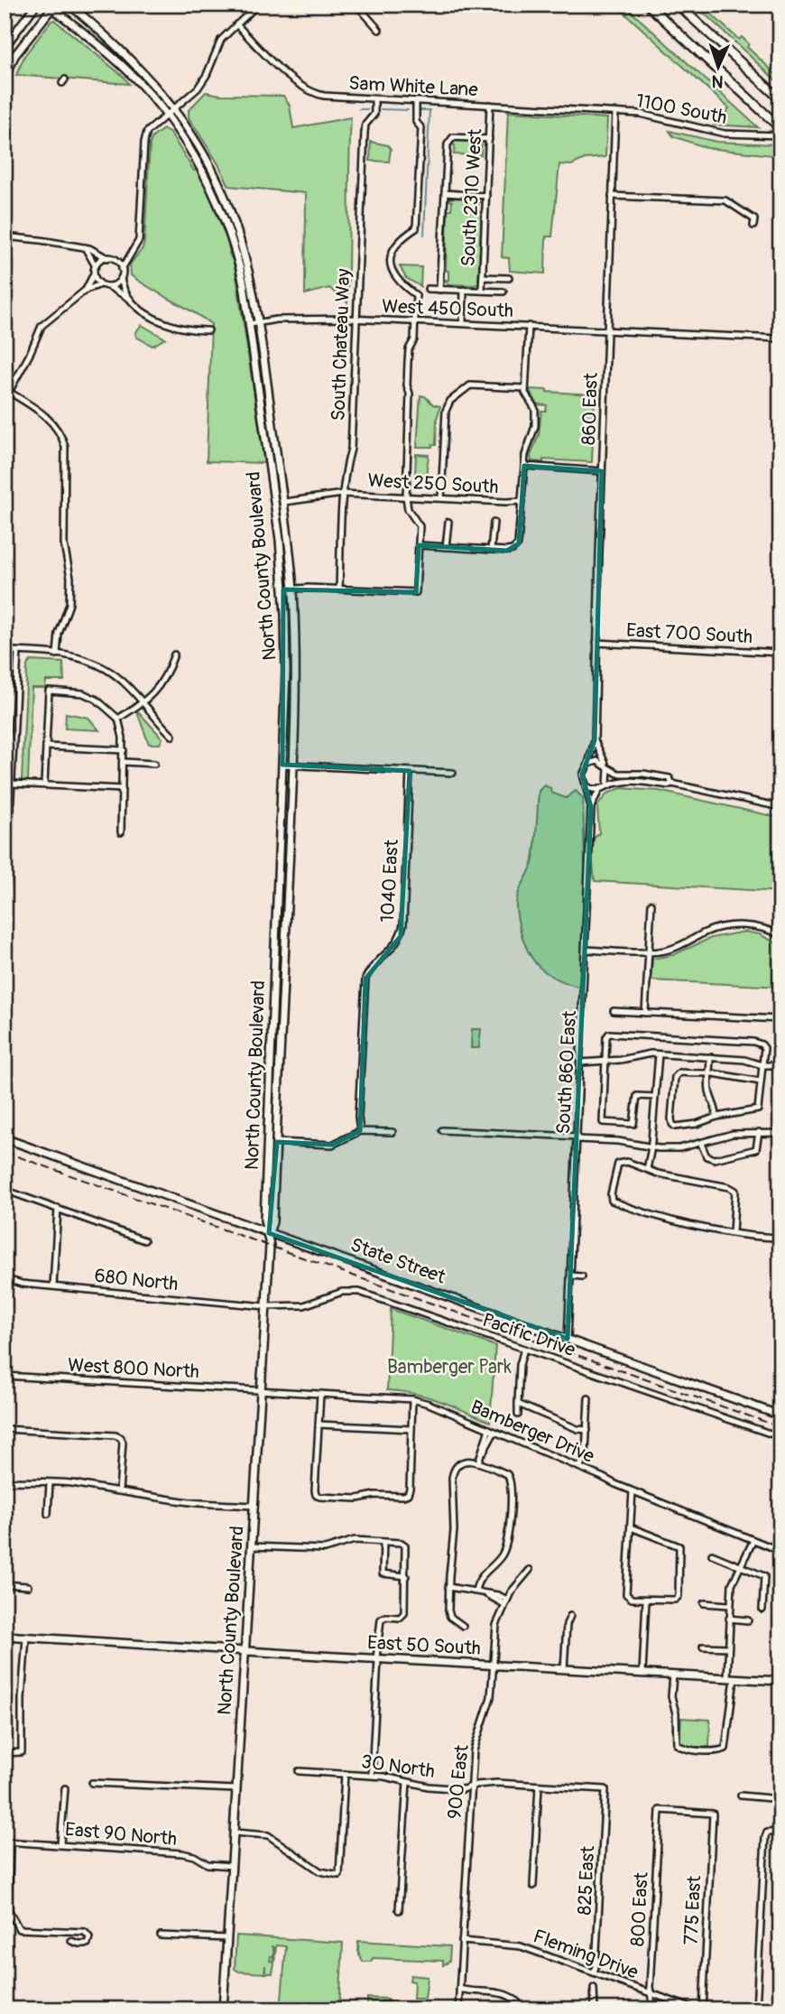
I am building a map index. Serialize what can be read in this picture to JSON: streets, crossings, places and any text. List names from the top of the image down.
{
  "streets": {
    "main road": ["North County Boulevard", "State Street", "East 50 South"],
    "street": [
      "Sam White Lane",
      "1100 South",
      "South 2310 West",
      "West 450 South",
      "South Chateau Way",
      "860 East",
      "West 250 South",
      "East 700 South",
      "1040 East",
      "South 860 East",
      "680 North",
      "Pacific Drive",
      "West 800 North",
      "Bamberger Drive",
      "30 North",
      "900 East",
      "East 90 North",
      "825 East",
      "800 East",
      "775 East",
      "Fleming Drive"
    ]
  },
  "crossings": [
    ["Sam White Lane", "1100 South"],
    ["Sam White Lane", "South 2310 West"],
    ["Sam White Lane", "South Chateau Way"],
    ["Sam White Lane", "860 East"],
    ["1100 South", "860 East"],
    ["West 450 South", "South Chateau Way"],
    ["West 450 South", "860 East"],
    ["West 450 South", "North County Boulevard"],
    ["South Chateau Way", "West 250 South"],
    ["860 East", "East 700 South"],
    ["West 250 South", "North County Boulevard"],
    ["North County Boulevard", "State Street"],
    ["North County Boulevard", "680 North"],
    ["North County Boulevard", "Pacific Drive"],
    ["North County Boulevard", "West 800 North"],
    ["North County Boulevard", "Bamberger Drive"],
    ["North County Boulevard", "East 50 South"],
    ["North County Boulevard", "East 90 North"],
    ["South 860 East", "State Street"],
    ["680 North", "Pacific Drive"],
    ["West 800 North", "Bamberger Drive"],
    ["East 50 South", "900 East"],
    ["30 North", "900 East"],
    ["30 North", "825 East"],
    ["900 East", "Fleming Drive"],
    ["825 East", "Fleming Drive"],
    ["800 East", "775 East"],
    ["800 East", "Fleming Drive"]
  ],
  "parks": ["Bamberger Park"],
  "north": "bottom"
}
